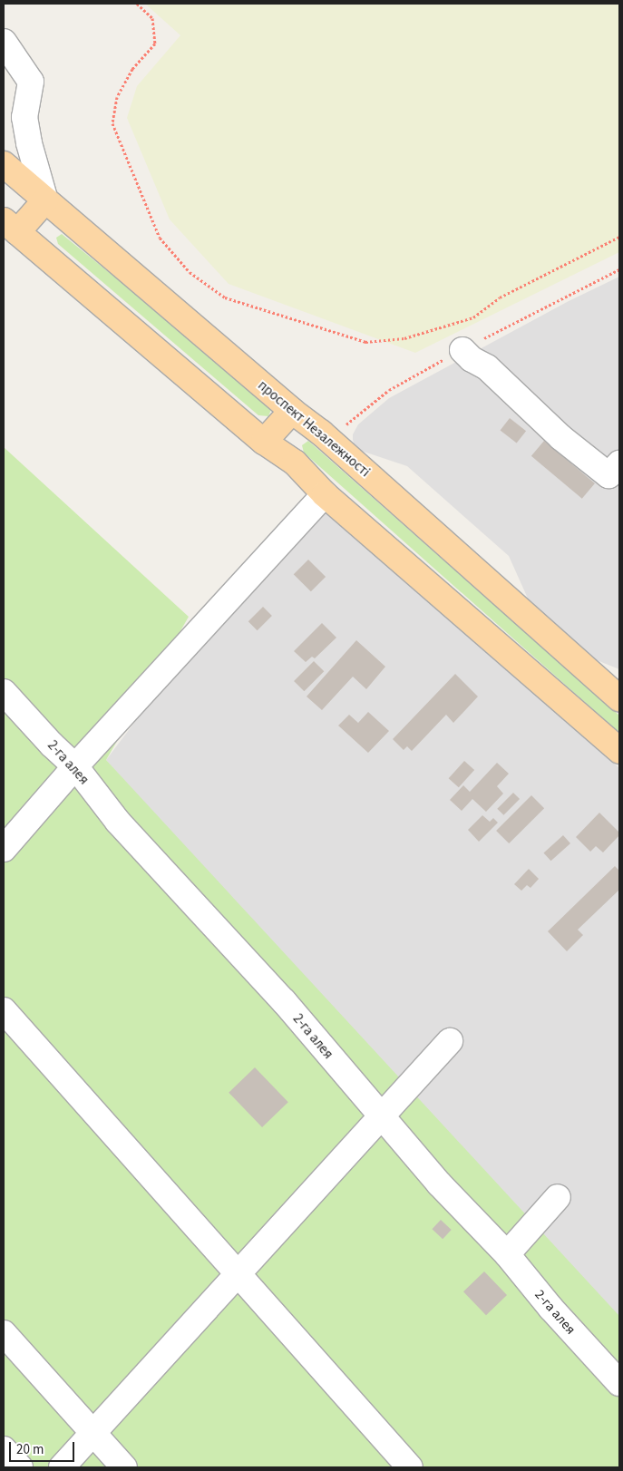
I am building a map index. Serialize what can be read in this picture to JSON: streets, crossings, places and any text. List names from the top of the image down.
{
  "streets": {
    "main road": ["проспект Незалежності"],
    "street": ["2-га алея"]
  },
  "scale_bar": "20 m"
}
